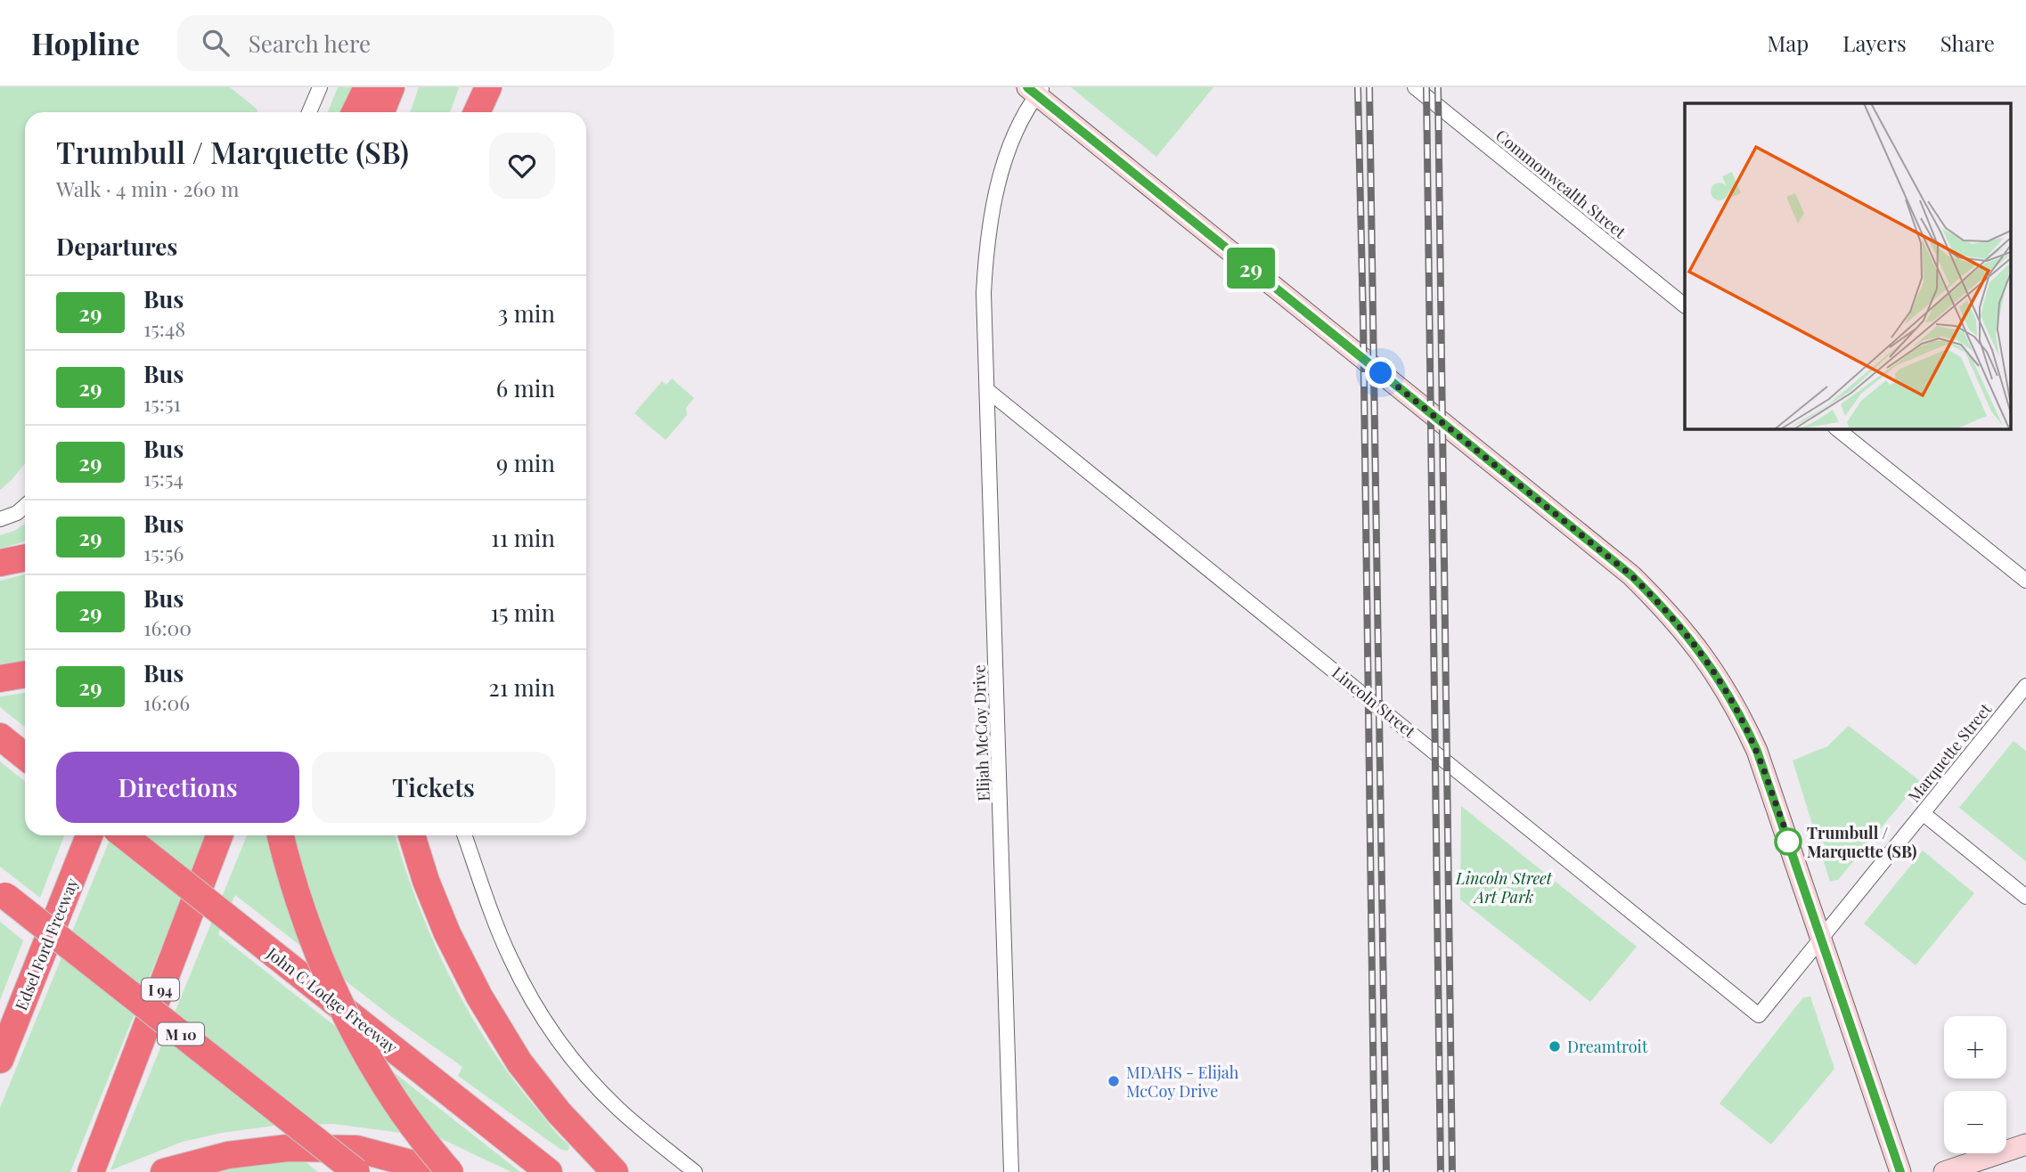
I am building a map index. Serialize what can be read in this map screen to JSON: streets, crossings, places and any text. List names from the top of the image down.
{
  "streets": {
    "highway": [
      "Edsel Ford Freeway",
      "I 94",
      "John C Lodge Freeway",
      "M 10"
    ],
    "street": [
      "Commonwealth Street",
      "Lincoln Street",
      "Elijah McCoy Drive",
      "Marquette Street"
    ]
  },
  "crossings": [
    ["Lincoln Street", "Elijah McCoy Drive"],
    ["Lincoln Street", "Marquette Street"]
  ],
  "parks": ["Lincoln Street Art Park"],
  "places": ["Trumbull / Marquette (SB)", "Dreamtroit", "MDAHS - Elijah McCoy Drive"],
  "lines": ["bus line 29"],
  "page": {
    "header": "Hopline",
    "search": "Search here",
    "nav": ["Map", "Layers", "Share"],
    "on_map": "29",
    "heading": [
      ["Trumbull / Marquette (SB)", "Walk · 4 min · 260 m"],
      "Departures"
    ],
    "list": [
      {
        "mark": "29",
        "name": "Bus",
        "note": "15:48",
        "value": "3 min"
      },
      {
        "mark": "29",
        "name": "Bus",
        "note": "15:51",
        "value": "6 min"
      },
      {
        "mark": "29",
        "name": "Bus",
        "note": "15:54",
        "value": "9 min"
      },
      {
        "mark": "29",
        "name": "Bus",
        "note": "15:56",
        "value": "11 min"
      },
      {
        "mark": "29",
        "name": "Bus",
        "note": "16:00",
        "value": "15 min"
      },
      {
        "mark": "29",
        "name": "Bus",
        "note": "16:06",
        "value": "21 min"
      }
    ],
    "buttons": ["Directions", "Tickets"],
    "map_buttons": ["+", "−"]
  }
}
